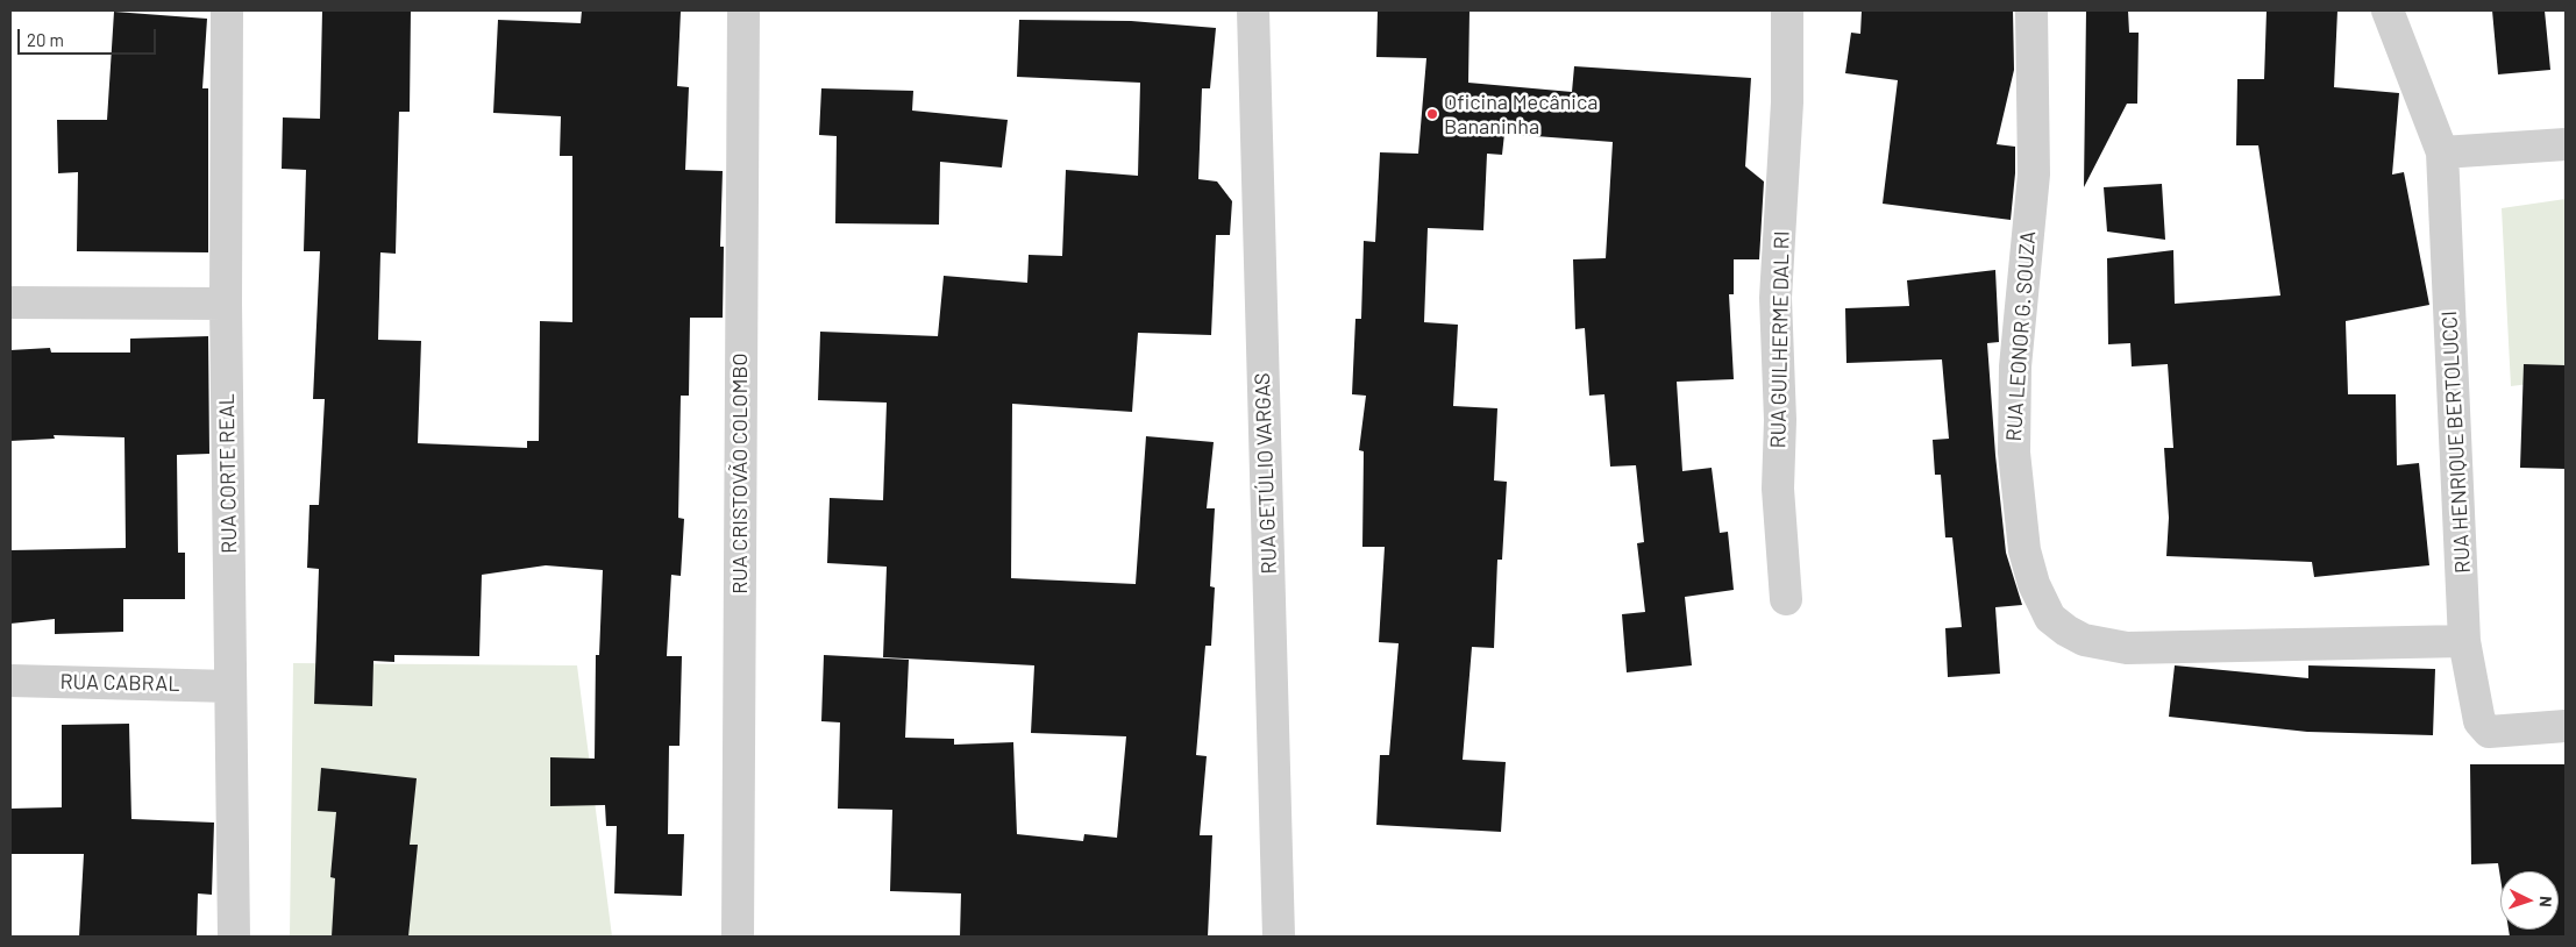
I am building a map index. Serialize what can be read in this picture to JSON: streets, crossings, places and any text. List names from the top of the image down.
{
  "streets": {
    "street": [
      "RUA LEONOR G. SOUZA",
      "RUA GUILHERME DAL RI",
      "RUA HENRIQUE BERTOLUCCI",
      "RUA CORTE REAL",
      "RUA CRISTOVÃO COLOMBO",
      "RUA GETÚLIO VARGAS",
      "RUA CABRAL"
    ]
  },
  "crossings": [
    ["RUA LEONOR G. SOUZA", "RUA HENRIQUE BERTOLUCCI"],
    ["RUA CORTE REAL", "RUA CABRAL"]
  ],
  "places": ["Oficina Mecânica Bananinha"],
  "scale_bar": "20 m",
  "north": "right"
}
